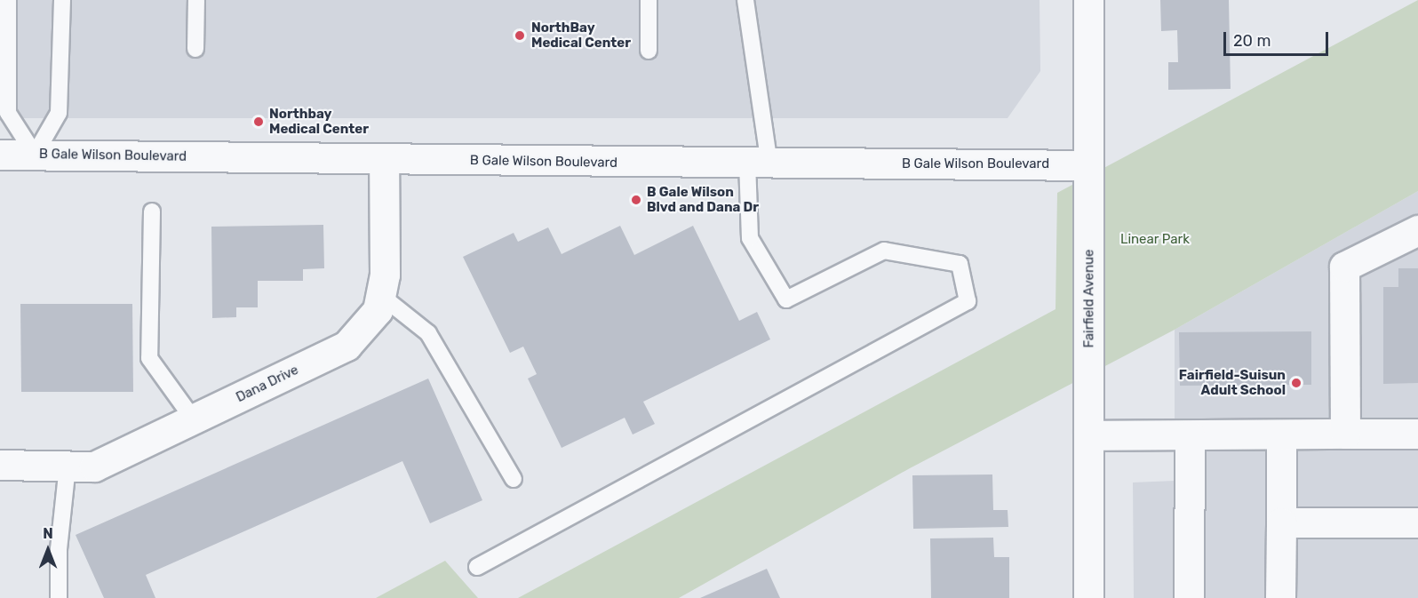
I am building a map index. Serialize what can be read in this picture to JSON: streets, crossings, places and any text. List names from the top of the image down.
{
  "streets": {
    "street": ["B Gale Wilson Boulevard", "Fairfield Avenue", "Dana Drive"]
  },
  "crossings": [
    ["B Gale Wilson Boulevard", "Fairfield Avenue"],
    ["B Gale Wilson Boulevard", "Dana Drive"]
  ],
  "parks": ["Linear Park"],
  "places": [
    "NorthBay Medical Center",
    "Northbay Medical Center",
    "B Gale Wilson Blvd and Dana Dr",
    "Fairfield-Suisun Adult School"
  ],
  "scale_bar": "20 m",
  "north": "top"
}
